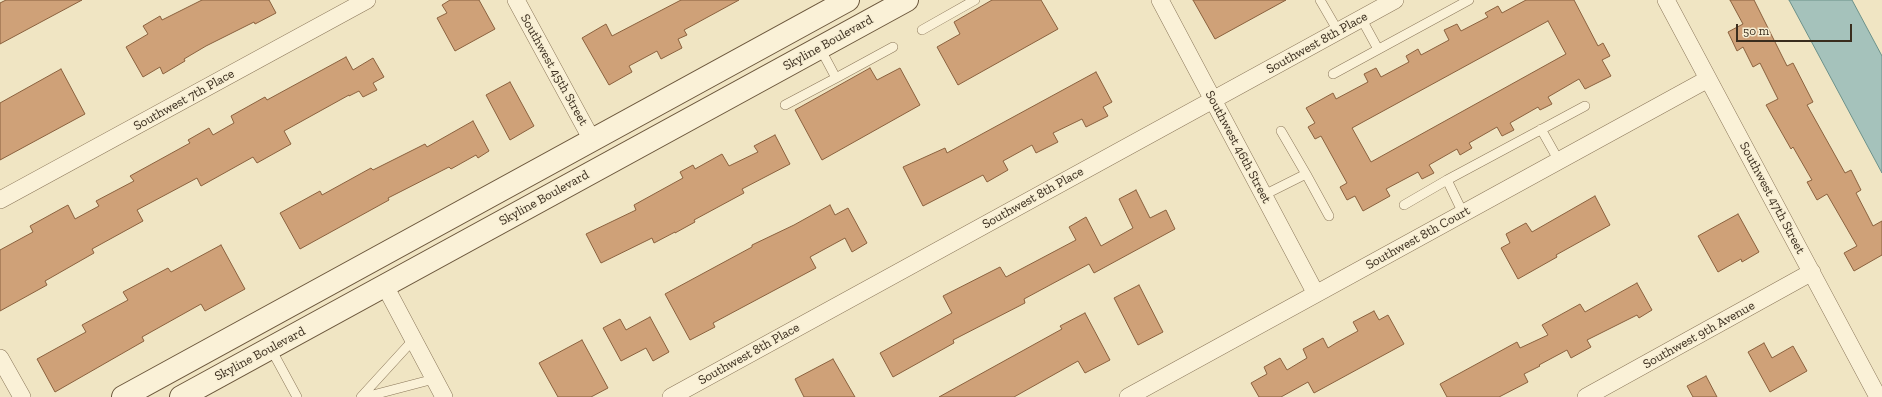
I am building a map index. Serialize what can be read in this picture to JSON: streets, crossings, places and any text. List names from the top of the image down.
{
  "streets": {
    "street": [
      "Skyline Boulevard",
      "Southwest 8th Place",
      "Southwest 45th Street",
      "Southwest 7th Place",
      "Southwest 46th Street",
      "Southwest 47th Street",
      "Southwest 8th Court",
      "Southwest 9th Avenue"
    ]
  },
  "crossings": [
    ["Southwest 8th Place", "Southwest 46th Street"],
    ["Southwest 46th Street", "Southwest 8th Court"],
    ["Southwest 47th Street", "Southwest 8th Court"],
    ["Southwest 47th Street", "Southwest 9th Avenue"]
  ],
  "scale_bar": "50 m"
}
